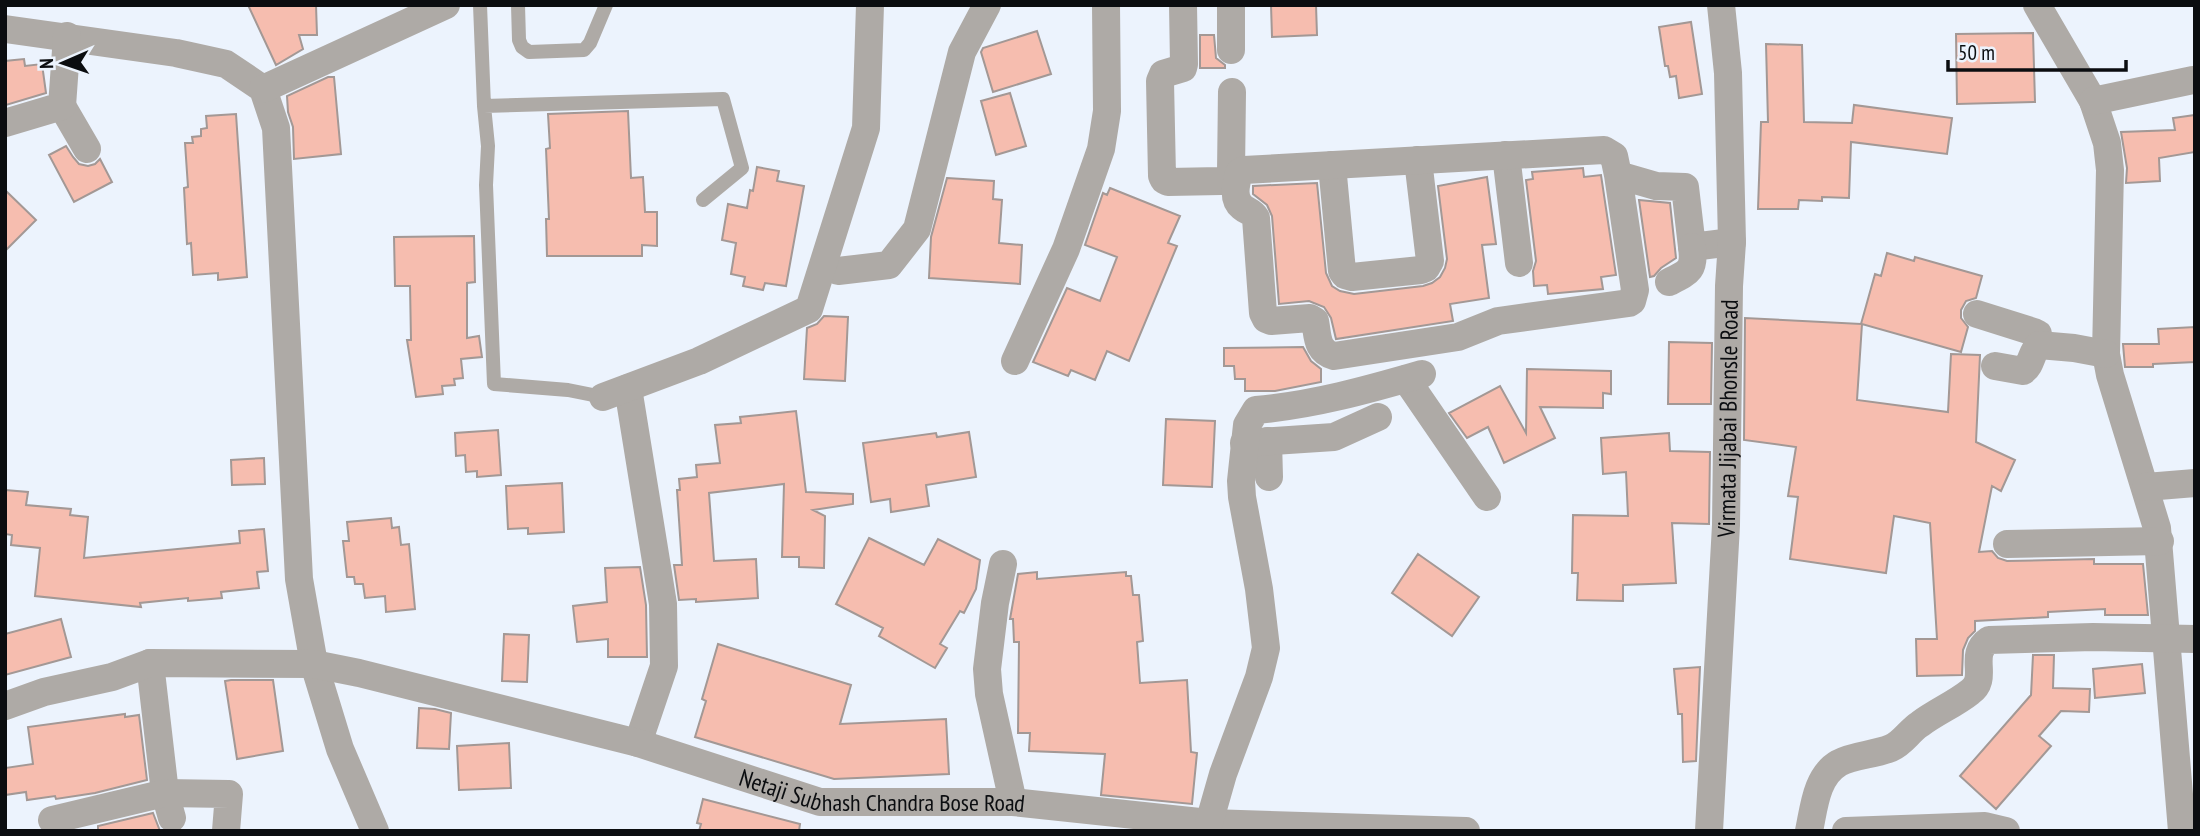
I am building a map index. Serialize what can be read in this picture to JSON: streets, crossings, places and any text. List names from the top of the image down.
{
  "streets": {
    "street": ["Virmata Jijabai Bhonsle Road", "Netaji Subhash Chandra Bose Road"]
  },
  "scale_bar": "50 m",
  "north": "left"
}
